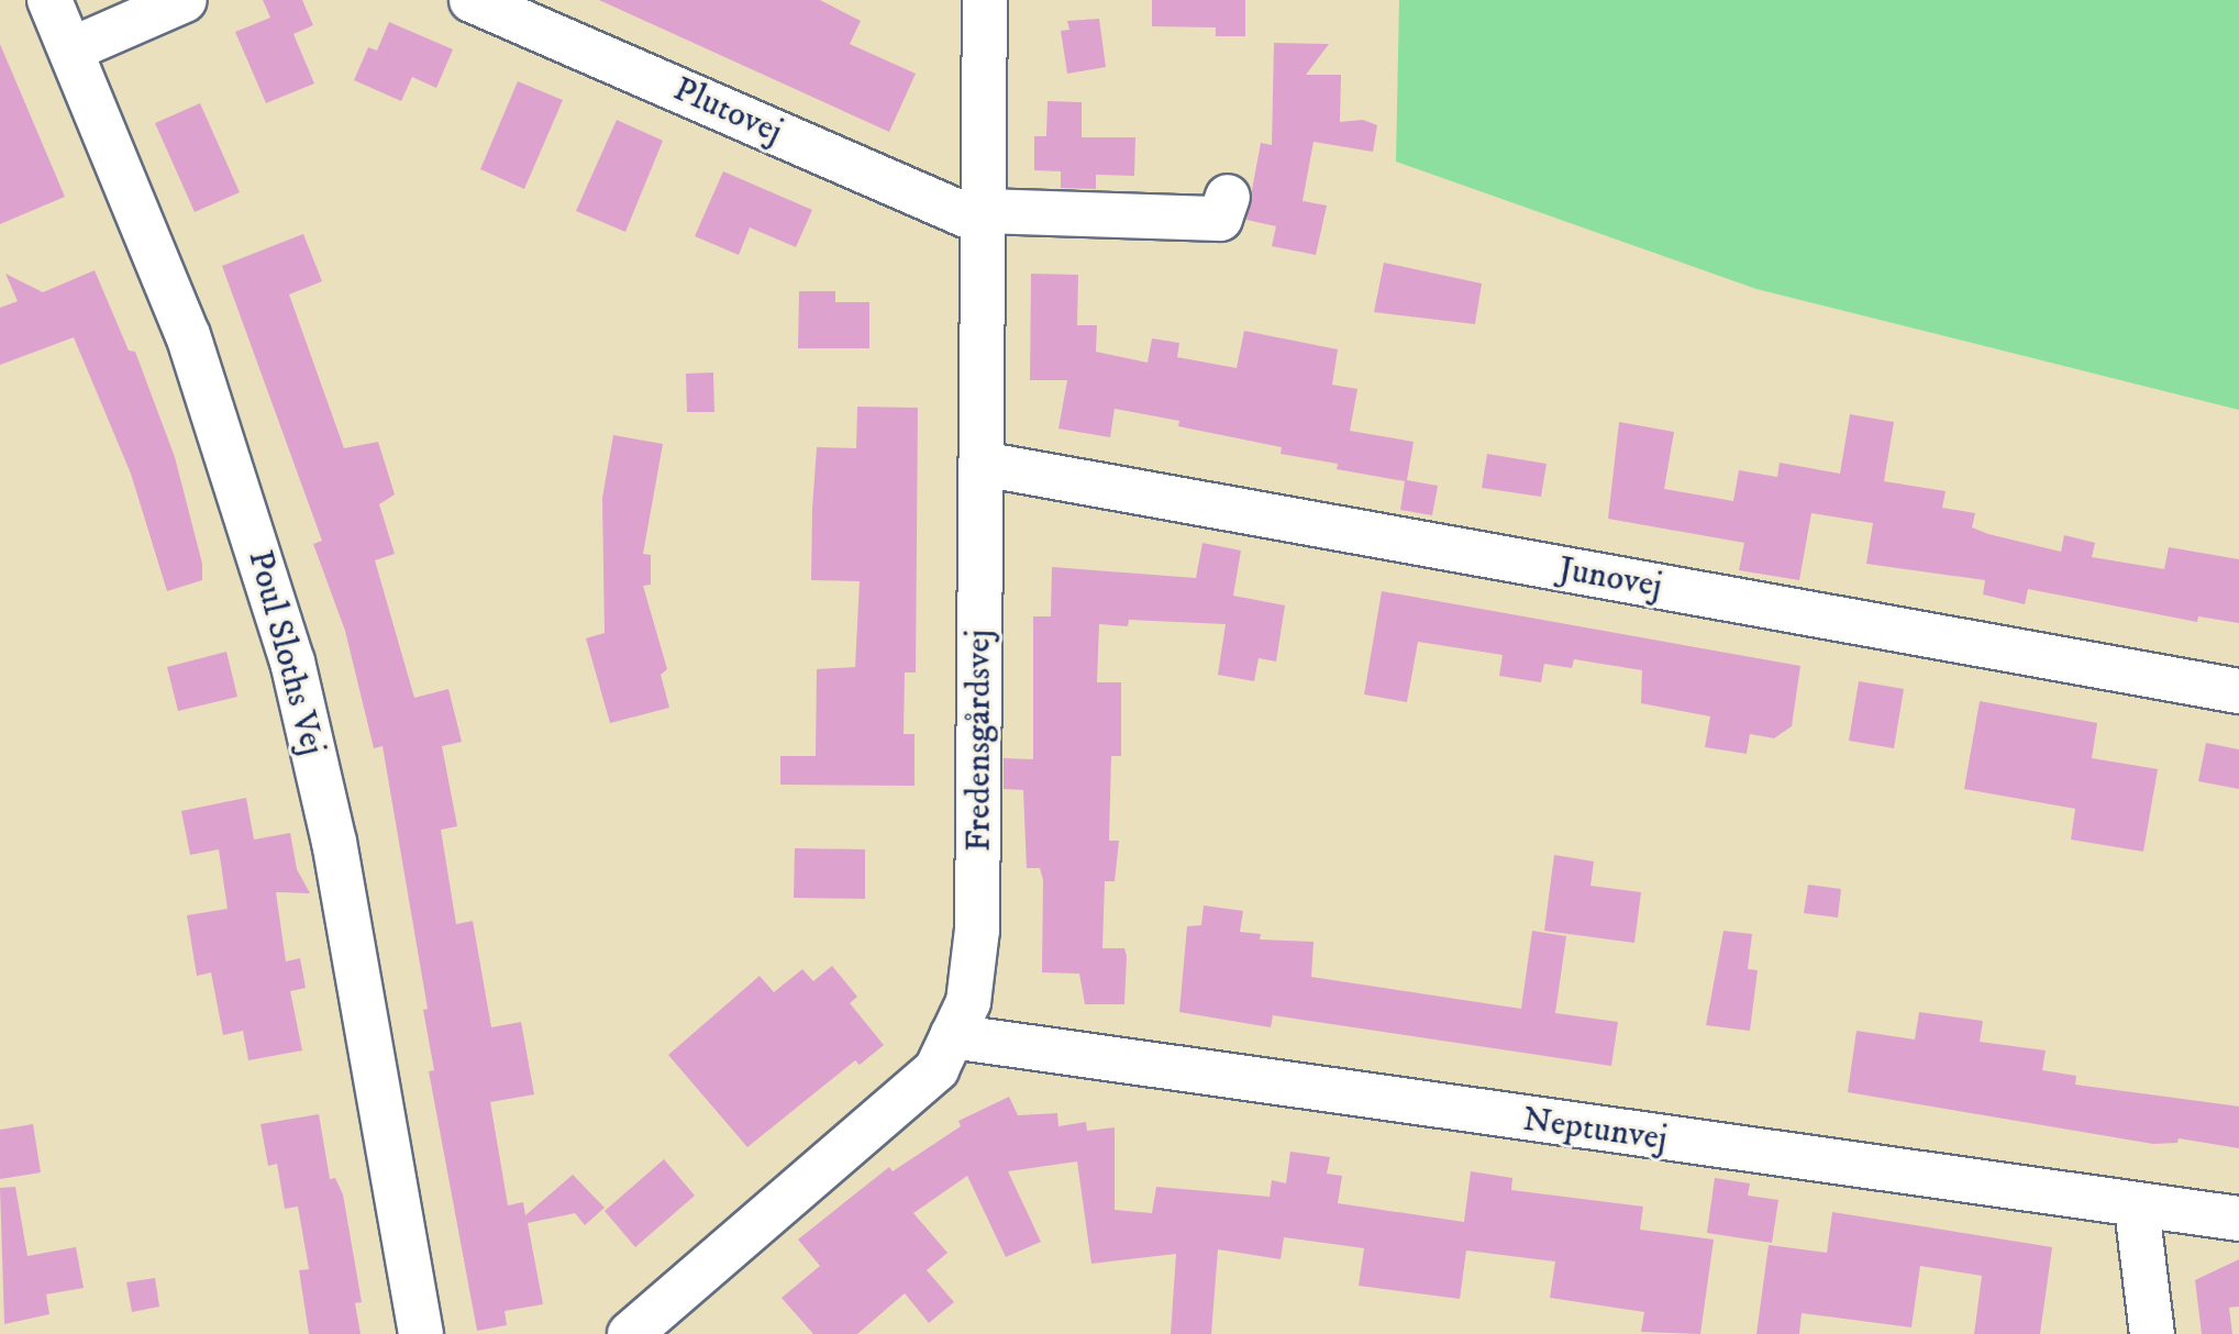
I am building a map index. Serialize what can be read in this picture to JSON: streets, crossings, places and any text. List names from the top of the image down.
{
  "streets": {
    "street": [
      "Plutovej",
      "Junovej",
      "Poul Sloths Vej",
      "Fredensgårdsvej",
      "Neptunvej"
    ]
  },
  "crossings": [
    ["Plutovej", "Fredensgårdsvej"],
    ["Junovej", "Fredensgårdsvej"],
    ["Fredensgårdsvej", "Neptunvej"]
  ]
}
